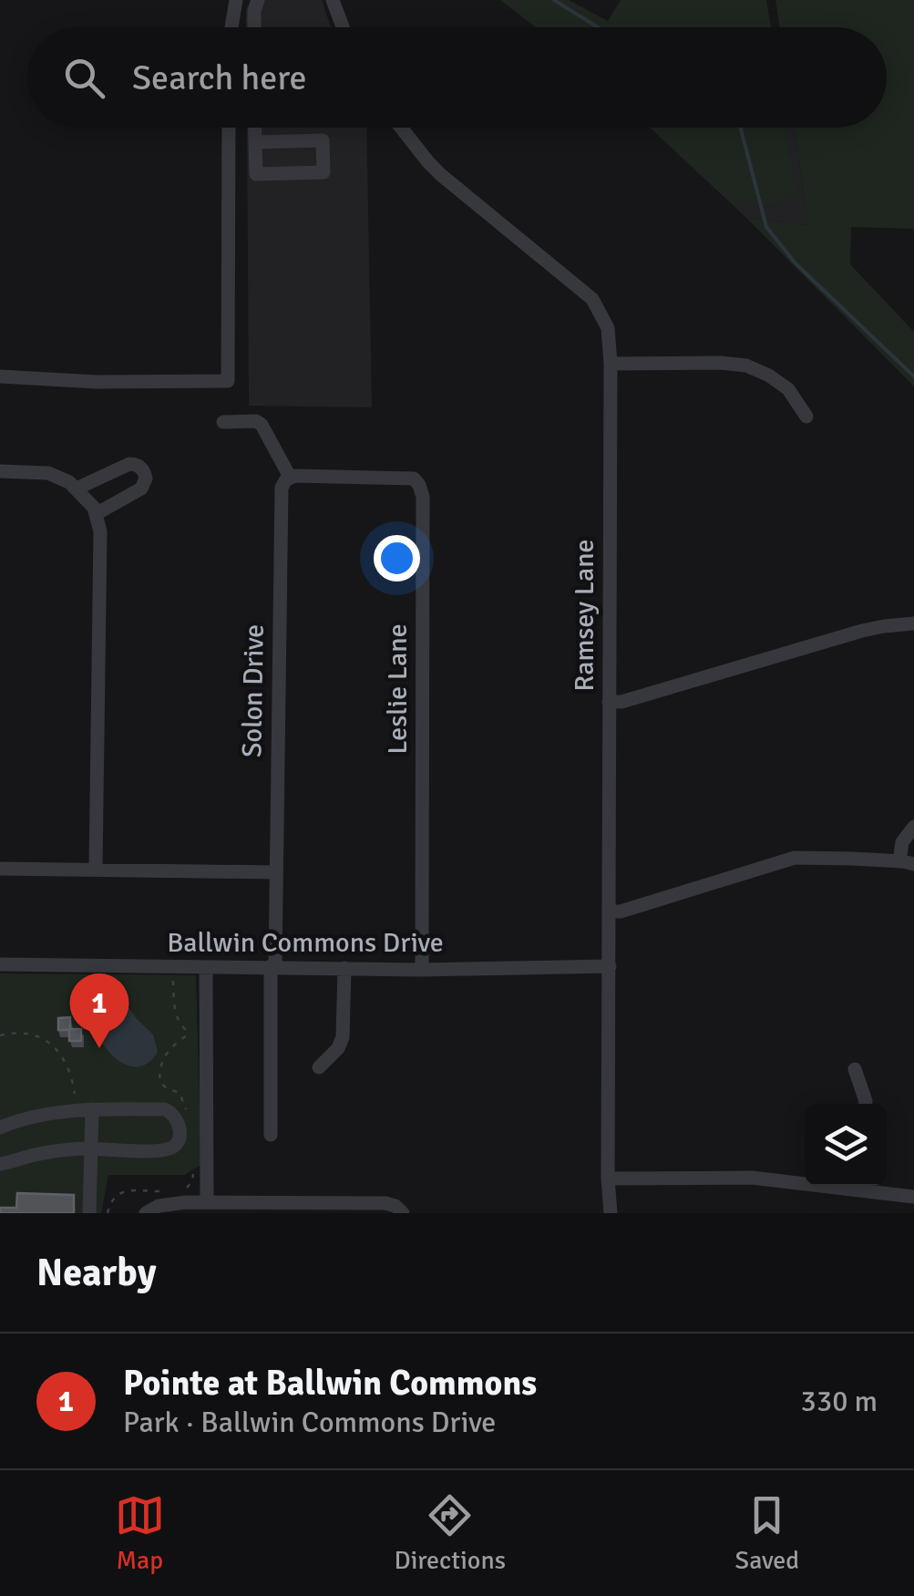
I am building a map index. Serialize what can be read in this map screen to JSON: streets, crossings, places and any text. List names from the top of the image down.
{
  "streets": {
    "street": [
      "Ramsey Lane",
      "Leslie Lane",
      "Solon Drive",
      "Ballwin Commons Drive"
    ]
  },
  "crossings": [
    ["Ramsey Lane", "Ballwin Commons Drive"],
    ["Leslie Lane", "Solon Drive"],
    ["Leslie Lane", "Ballwin Commons Drive"],
    ["Solon Drive", "Ballwin Commons Drive"]
  ],
  "page": {
    "search": "Search here",
    "pins": "1",
    "heading": "Nearby",
    "list": [
      {
        "mark": "1",
        "name": "Pointe at Ballwin Commons",
        "note": "Park · Ballwin Commons Drive",
        "value": "330 m"
      }
    ],
    "nav": ["Map", "Directions", "Saved"]
  }
}
